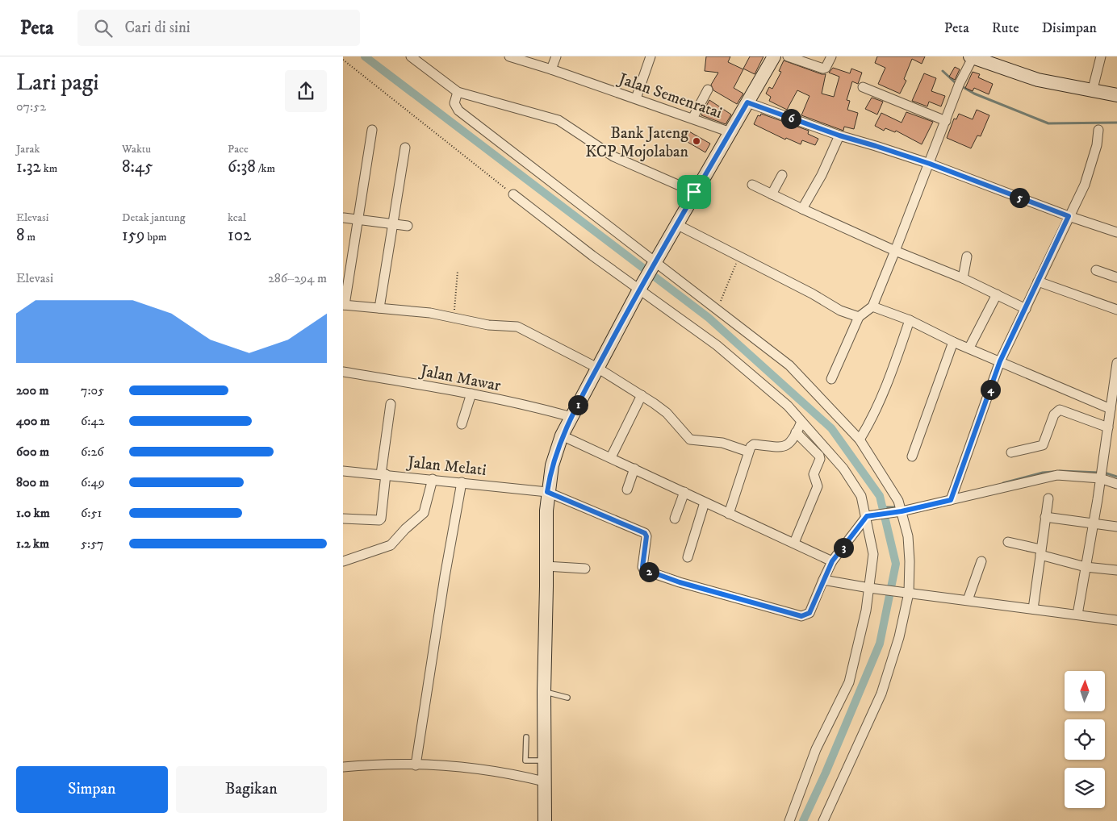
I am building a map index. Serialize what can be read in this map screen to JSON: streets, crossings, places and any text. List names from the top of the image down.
{
  "streets": {
    "street": ["Jalan Semenratai", "Jalan Mawar", "Jalan Melati"]
  },
  "places": ["Bank Jateng KCP Mojolaban"],
  "north": "top",
  "page": {
    "header": "Peta",
    "search": "Cari di sini",
    "nav": ["Peta", "Rute", "Disimpan"],
    "heading": ["Lari pagi", "07:52"],
    "pins": [
      "6",
      "5",
      "4",
      "1",
      "3",
      "2"
    ],
    "stats": [
      ["Jarak", "1.32 km"],
      ["Waktu", "8:45"],
      ["Pace", "6:38 /km"],
      ["Elevasi", "8 m"],
      ["Detak jantung", "159 bpm"],
      ["kcal", "102"]
    ],
    "chart": ["Elevasi", "286–294 m"],
    "list": [
      {
        "name": "200 m",
        "note": "7:05"
      },
      {
        "name": "400 m",
        "note": "6:42"
      },
      {
        "name": "600 m",
        "note": "6:26"
      },
      {
        "name": "800 m",
        "note": "6:49"
      },
      {
        "name": "1.0 km",
        "note": "6:51"
      },
      {
        "name": "1.2 km",
        "note": "5:57"
      }
    ],
    "buttons": ["Simpan", "Bagikan"]
  }
}
